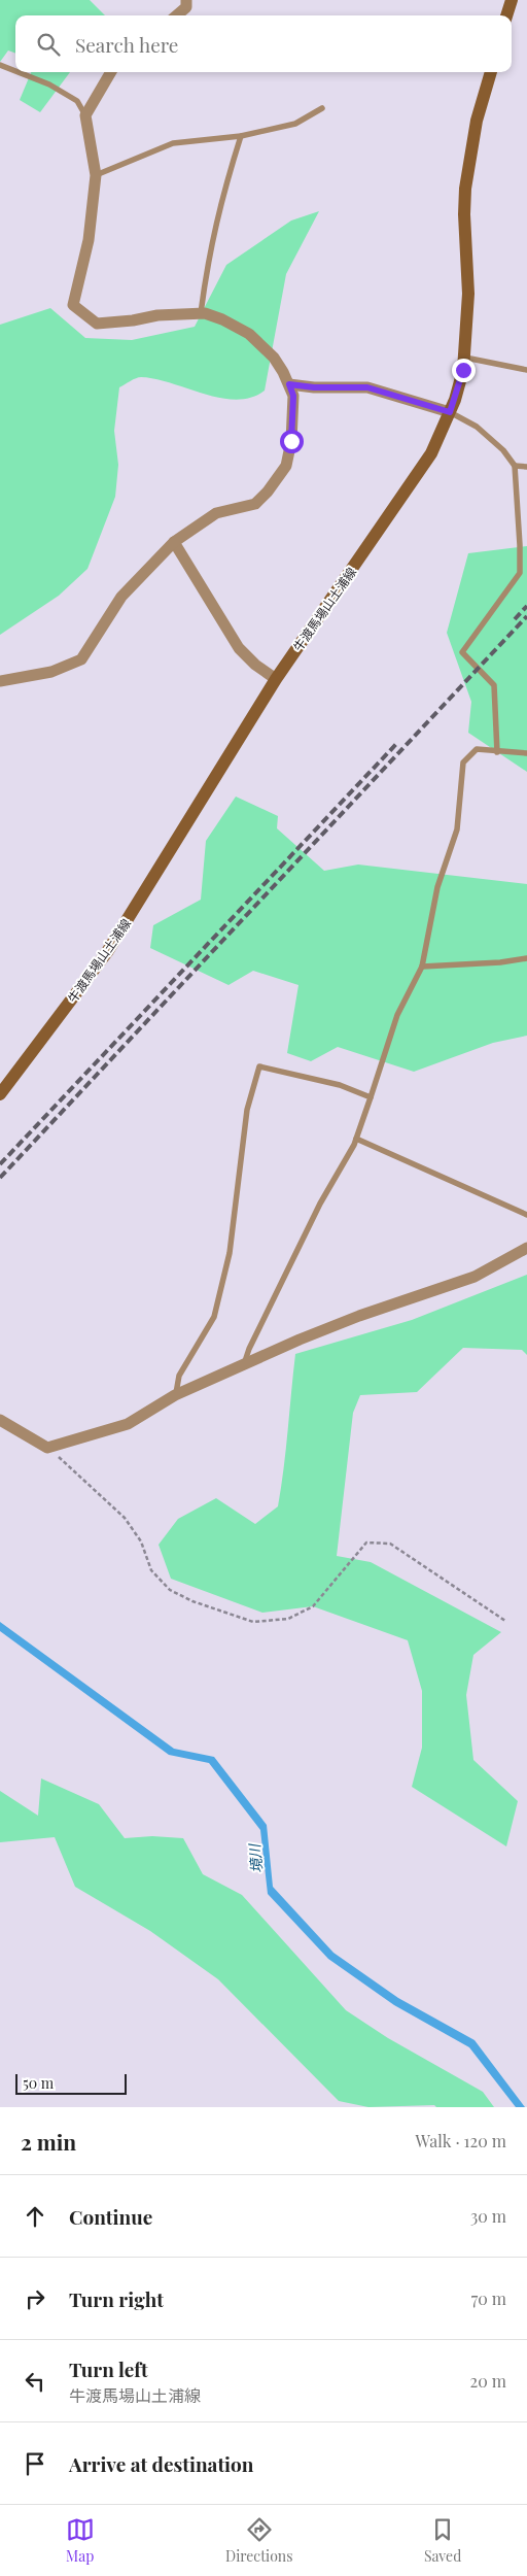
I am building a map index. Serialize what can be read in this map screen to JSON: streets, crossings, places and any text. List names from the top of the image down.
{
  "streets": {
    "main road": ["牛渡馬場山土浦線"]
  },
  "water": ["境川"],
  "scale_bar": "50 m",
  "page": {
    "search": "Search here",
    "scale": "50 m",
    "heading": ["2 min", "Walk · 120 m"],
    "list": [
      ["Continue", "30 m"],
      ["Turn right", "70 m"],
      ["Turn left", "牛渡馬場山土浦線", "20 m"],
      "Arrive at destination"
    ],
    "nav": ["Map", "Directions", "Saved"]
  }
}
